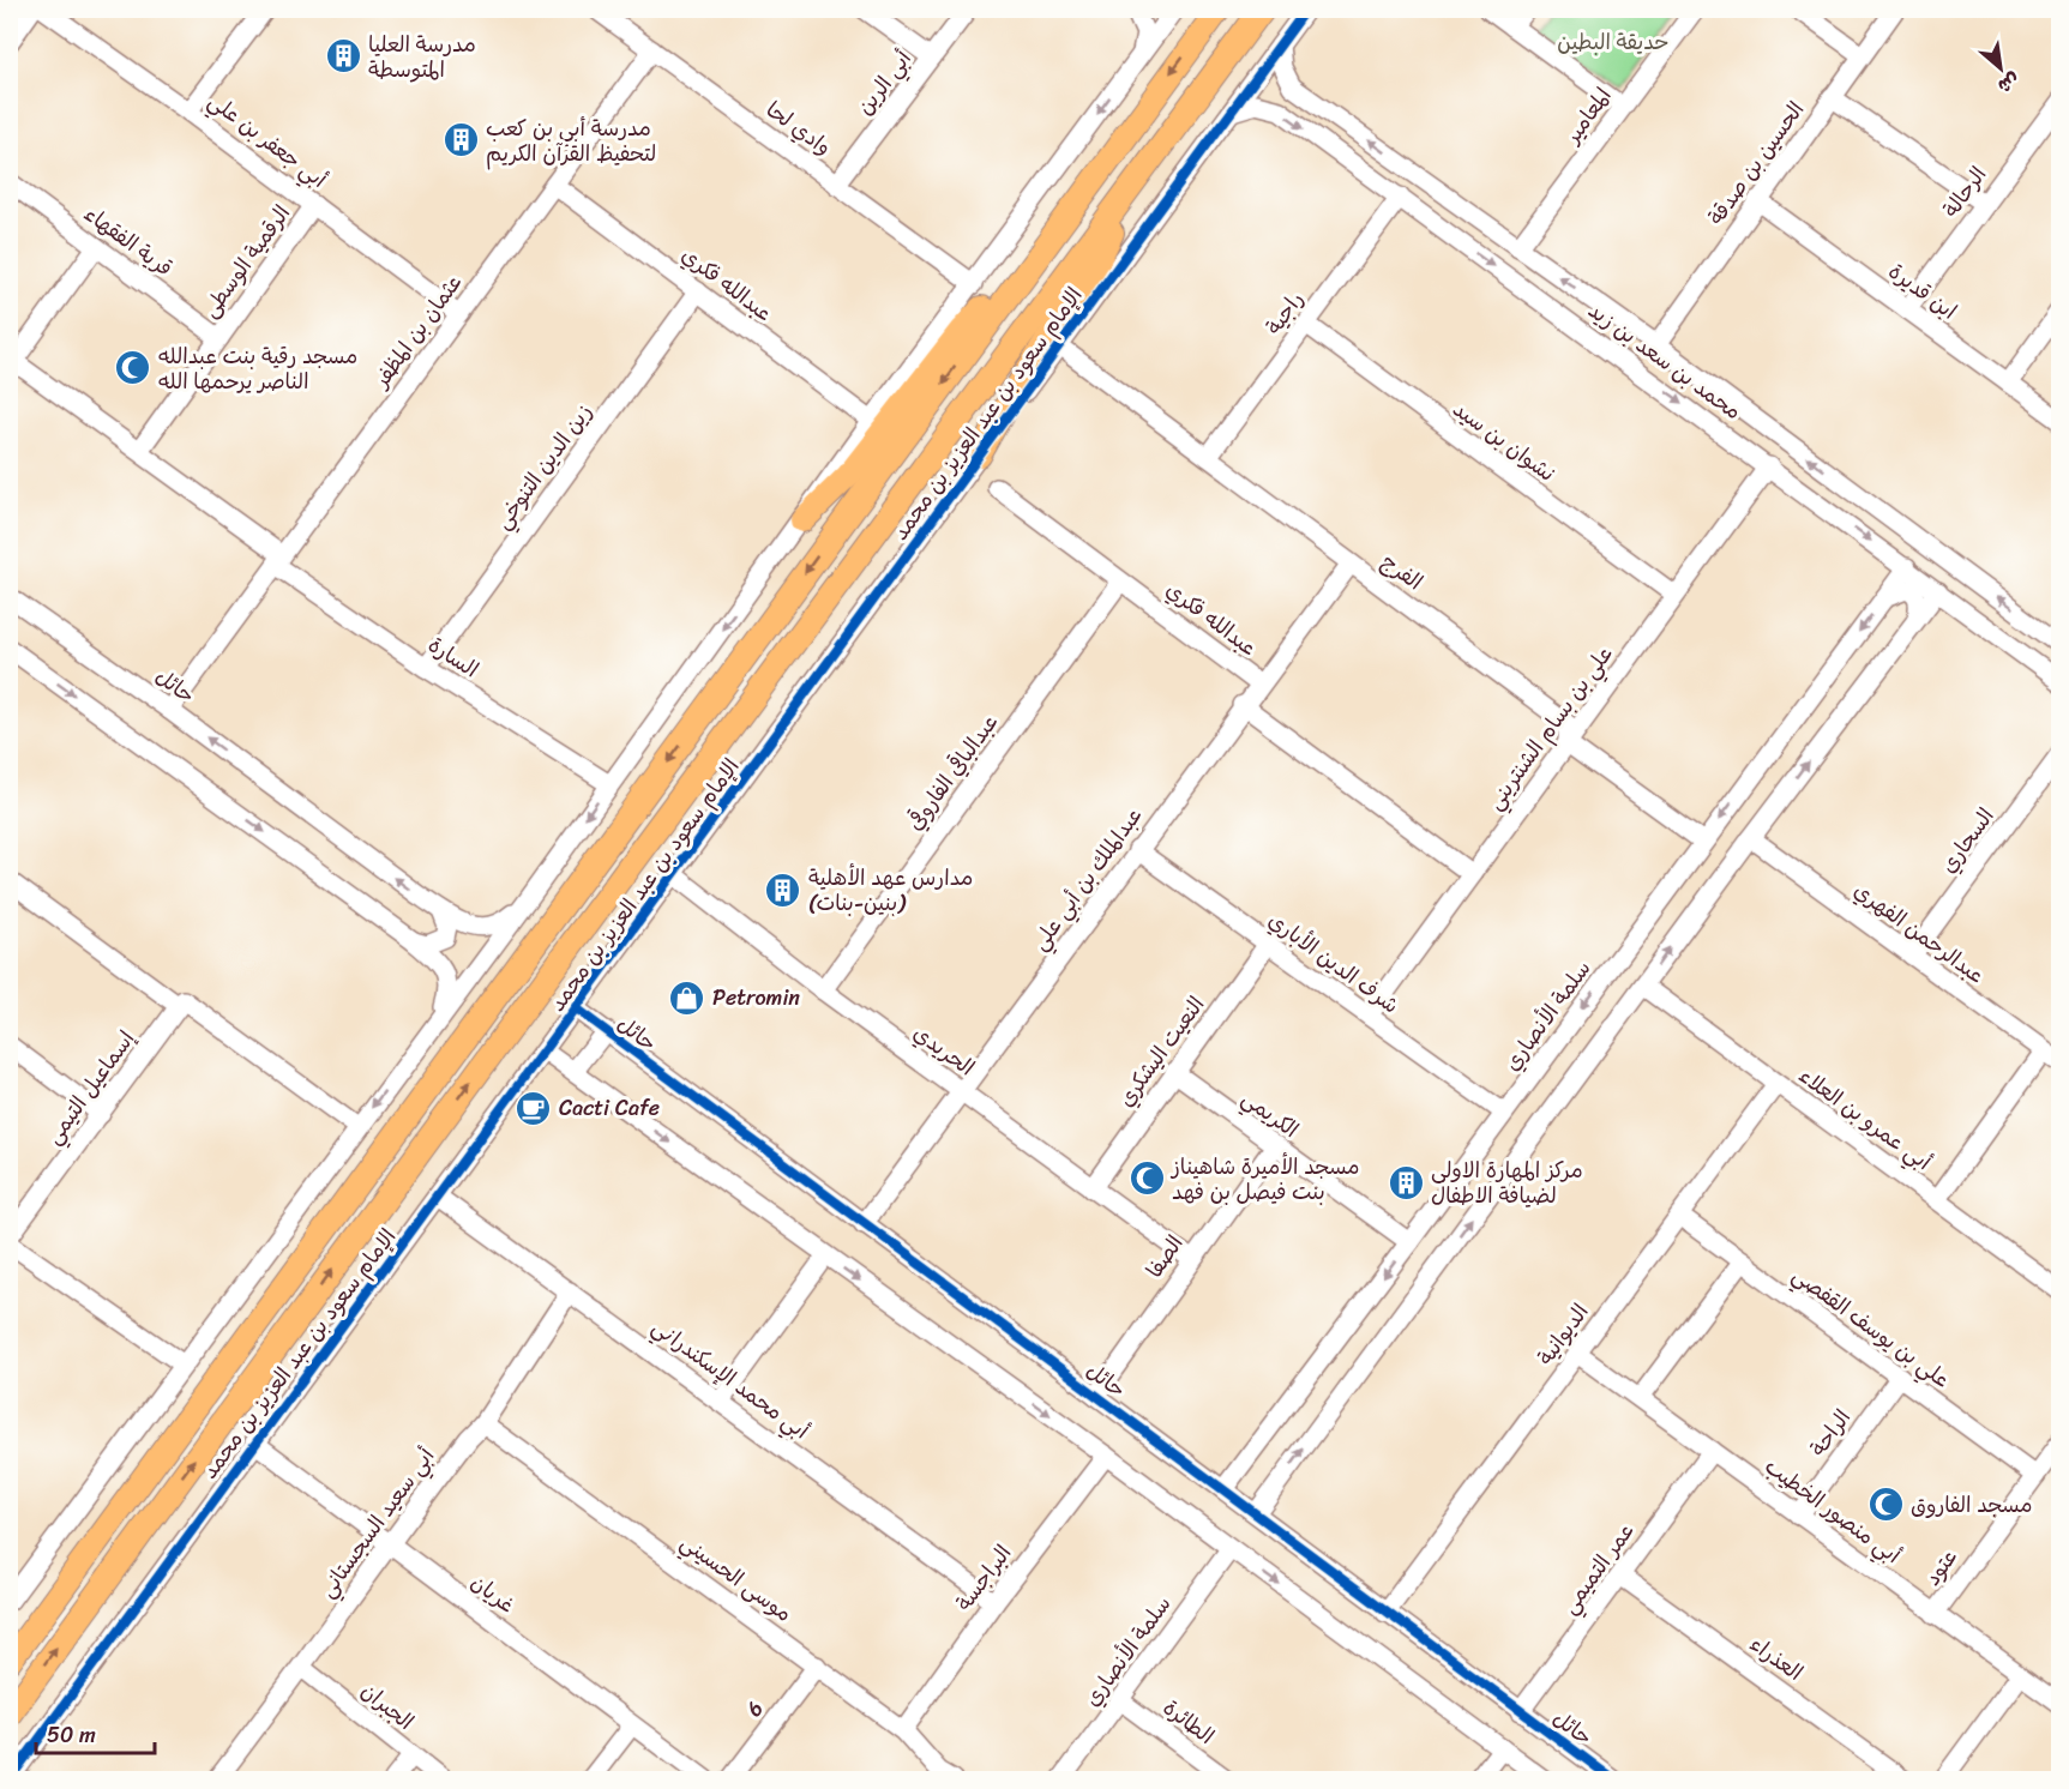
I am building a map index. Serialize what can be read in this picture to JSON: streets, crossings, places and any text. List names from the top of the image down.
{
  "streets": {
    "main road": ["الإمام سعود بن عبد العزيز بن محمد"],
    "street": [
      "أبي الرين",
      "المعامير",
      "وادي لحا",
      "أبي جعفر بن علي",
      "الحسين بن صدقة",
      "الرحالة",
      "قرية الفقهاء",
      "الرقمية الوسطى",
      "عبدالله فكري",
      "ابن قديرة",
      "راجية",
      "عثمان بن المظفر",
      "محمد بن سعد بن زيد",
      "نشوان بن سيد",
      "زين الدين التنوخي",
      "الفرج",
      "السارة",
      "حائل",
      "علي بن بسام الشنتريني",
      "عبدالباقي الفاروقي",
      "السحاري",
      "عبدالملك بن أبي علي",
      "عبدالرحمن الفهري",
      "شرف الدين الأباري",
      "سلمة الأنصاري",
      "الحريدي",
      "النعيت اليشكري",
      "إسماعيل التيمي",
      "الكريمي",
      "أبي عمرو بن العلاء",
      "الصفا",
      "علي بن يوسف القفصي",
      "الديوانية",
      "أبي محمد الإسكندراني",
      "الراحة",
      "أبي منصور الخطيب",
      "أبي سعيد السجستاني",
      "عتود",
      "عمر التميمي",
      "موسى الحسيني",
      "البراجسة",
      "غريان",
      "العذراء",
      "الجبران",
      "6",
      "الطائرة"
    ]
  },
  "crossings": [
    ["أبي الرين", "وادي لحا"],
    ["المعامير", "محمد بن سعد بن زيد"],
    ["وادي لحا", "عثمان بن المظفر"],
    ["أبي جعفر بن علي", "الرقمية الوسطى"],
    ["أبي جعفر بن علي", "عثمان بن المظفر"],
    ["الحسين بن صدقة", "ابن قديرة"],
    ["الحسين بن صدقة", "محمد بن سعد بن زيد"],
    ["الرحالة", "ابن قديرة"],
    ["قرية الفقهاء", "الرقمية الوسطى"],
    ["الرقمية الوسطى", "السارة"],
    ["عبدالله فكري", "عثمان بن المظفر"],
    ["عبدالله فكري", "زين الدين التنوخي"],
    ["عبدالله فكري", "عبدالباقي الفاروقي"],
    ["عبدالله فكري", "عبدالملك بن أبي علي"],
    ["راجية", "محمد بن سعد بن زيد"],
    ["راجية", "نشوان بن سيد"],
    ["راجية", "الفرج"],
    ["عثمان بن المظفر", "السارة"],
    ["عثمان بن المظفر", "حائل"],
    ["محمد بن سعد بن زيد", "الإمام سعود بن عبد العزيز بن محمد"],
    ["محمد بن سعد بن زيد", "علي بن بسام الشنتريني"],
    ["محمد بن سعد بن زيد", "سلمة الأنصاري"],
    ["الإمام سعود بن عبد العزيز بن محمد", "الفرج"],
    ["الإمام سعود بن عبد العزيز بن محمد", "حائل"],
    ["الإمام سعود بن عبد العزيز بن محمد", "الحريدي"],
    ["الإمام سعود بن عبد العزيز بن محمد", "أبي محمد الإسكندراني"],
    ["الإمام سعود بن عبد العزيز بن محمد", "غريان"],
    ["نشوان بن سيد", "علي بن بسام الشنتريني"],
    ["زين الدين التنوخي", "السارة"],
    ["الفرج", "علي بن بسام الشنتريني"],
    ["الفرج", "عبدالملك بن أبي علي"],
    ["الفرج", "سلمة الأنصاري"],
    ["حائل", "عبدالملك بن أبي علي"],
    ["حائل", "سلمة الأنصاري"],
    ["حائل", "الصفا"],
    ["حائل", "الديوانية"],
    ["حائل", "عمر التميمي"],
    ["علي بن بسام الشنتريني", "شرف الدين الأباري"],
    ["عبدالباقي الفاروقي", "الحريدي"],
    ["السحاري", "عبدالرحمن الفهري"],
    ["عبدالملك بن أبي علي", "شرف الدين الأباري"],
    ["عبدالملك بن أبي علي", "الحريدي"],
    ["شرف الدين الأباري", "سلمة الأنصاري"],
    ["شرف الدين الأباري", "النعيت اليشكري"],
    ["سلمة الأنصاري", "الكريمي"],
    ["سلمة الأنصاري", "الطائرة"],
    ["الحريدي", "النعيت اليشكري"],
    ["الحريدي", "الصفا"],
    ["النعيت اليشكري", "الكريمي"],
    ["الكريمي", "الصفا"],
    ["أبي عمرو بن العلاء", "الديوانية"],
    ["علي بن يوسف القفصي", "الديوانية"],
    ["علي بن يوسف القفصي", "الراحة"],
    ["علي بن يوسف القفصي", "عتود"],
    ["الديوانية", "أبي منصور الخطيب"],
    ["أبي محمد الإسكندراني", "أبي سعيد السجستاني"],
    ["أبي محمد الإسكندراني", "البراجسة"],
    ["الراحة", "أبي منصور الخطيب"],
    ["أبي منصور الخطيب", "عتود"],
    ["أبي منصور الخطيب", "عمر التميمي"],
    ["أبي سعيد السجستاني", "موسى الحسيني"],
    ["أبي سعيد السجستاني", "غريان"],
    ["أبي سعيد السجستاني", "الجبران"],
    ["عمر التميمي", "العذراء"],
    ["موسى الحسيني", "البراجسة"],
    ["موسى الحسيني", "6"]
  ],
  "parks": ["حديقة البطين"],
  "places": {
    "building": [
      "مدرسة العليا المتوسطة",
      "مدرسة أبي بن كعب لتحفيظ القرآن الكريم",
      "مدارس عهد الأهلية (بنين-بنات)",
      "مركز المهارة الاولى لضيافة الاطفال"
    ],
    "mosque": ["مسجد رقية بنت عبدالله الناصر يرحمها الله", "مسجد الأميرة شاهيناز بنت فيصل بن فهد", "مسجد الفاروق"],
    "shop": ["Petromin"],
    "cafe": ["Cacti Cafe"]
  },
  "scale_bar": "50 m",
  "north": "bottom right"
}
